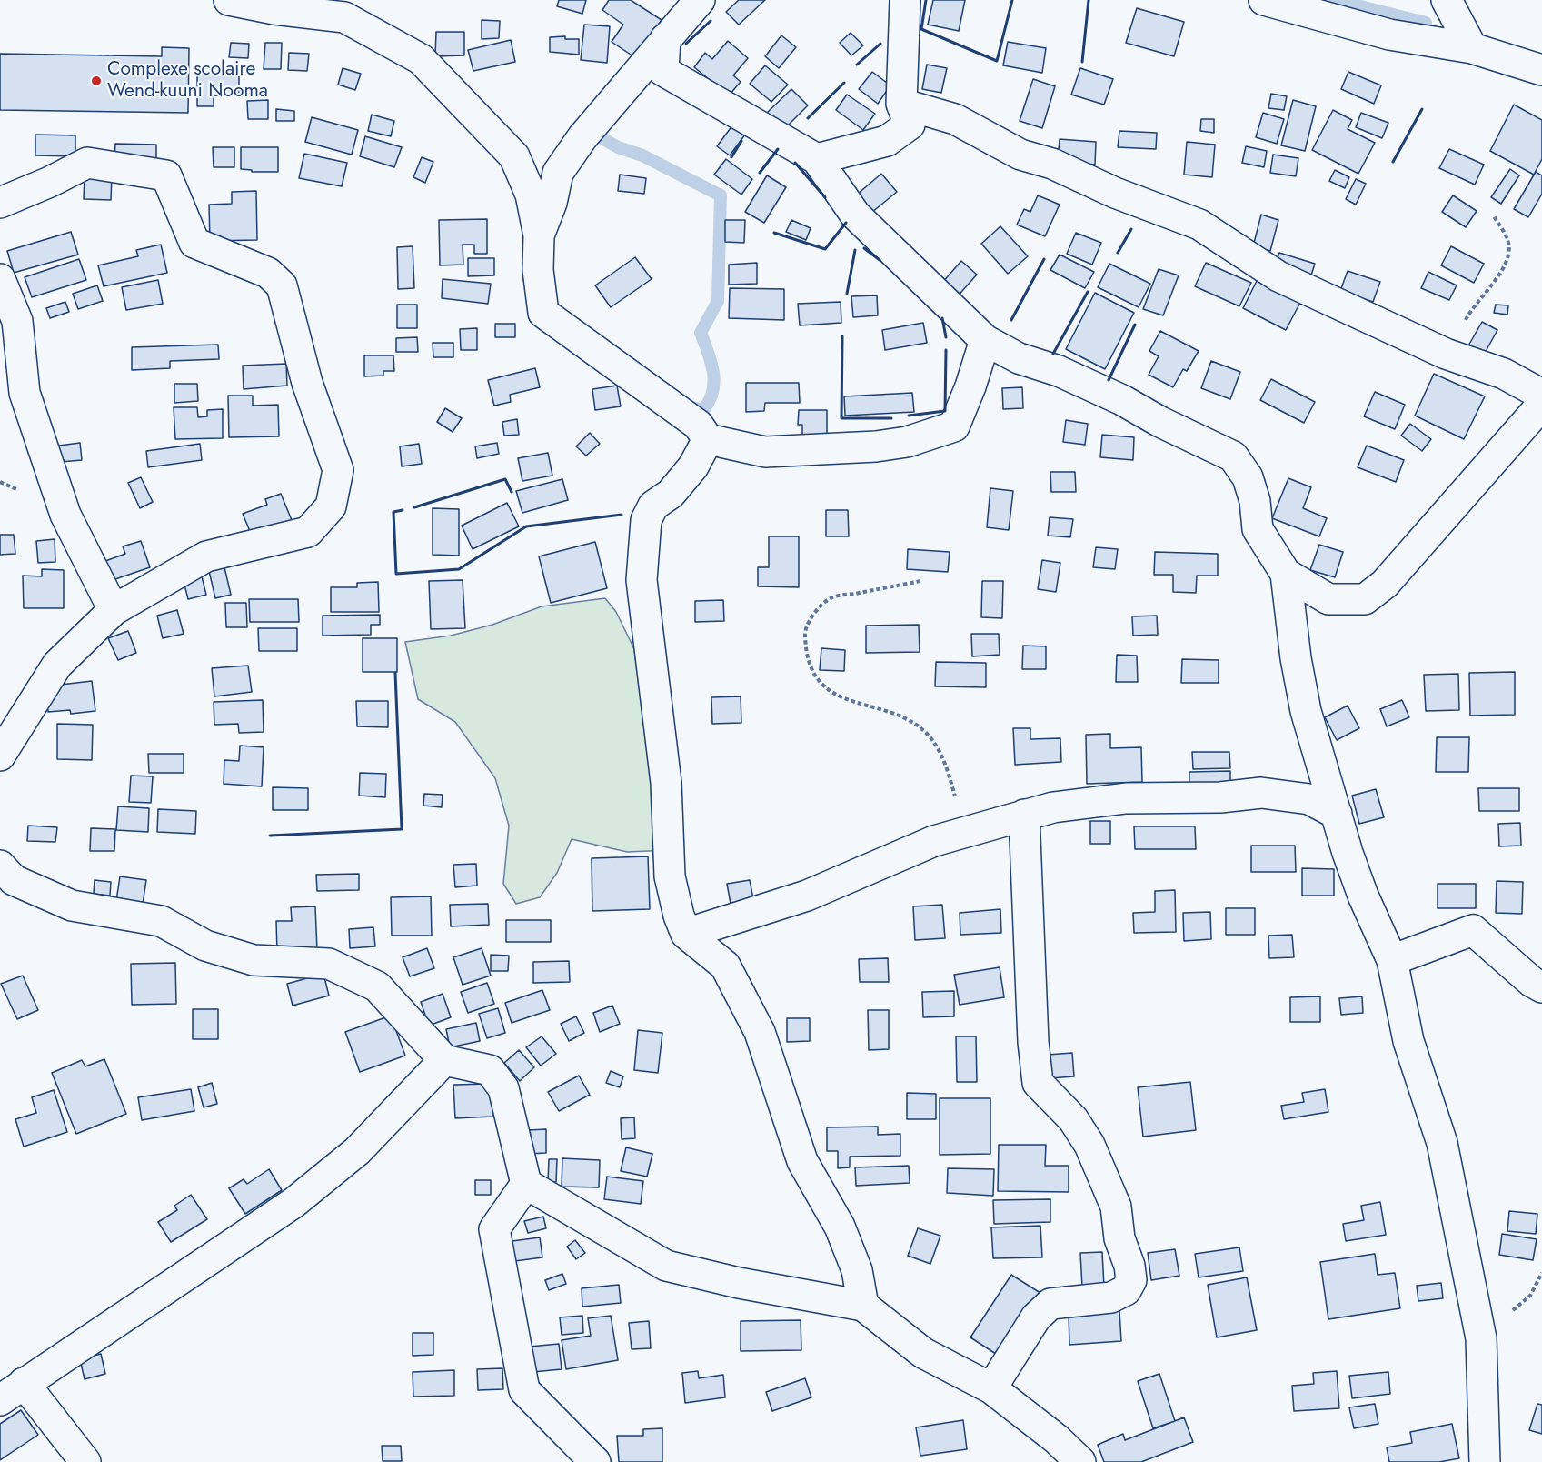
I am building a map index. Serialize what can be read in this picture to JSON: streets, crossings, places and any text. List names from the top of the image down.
{
  "places": ["Complexe scolaire Wend-kuuni Nooma"]
}
